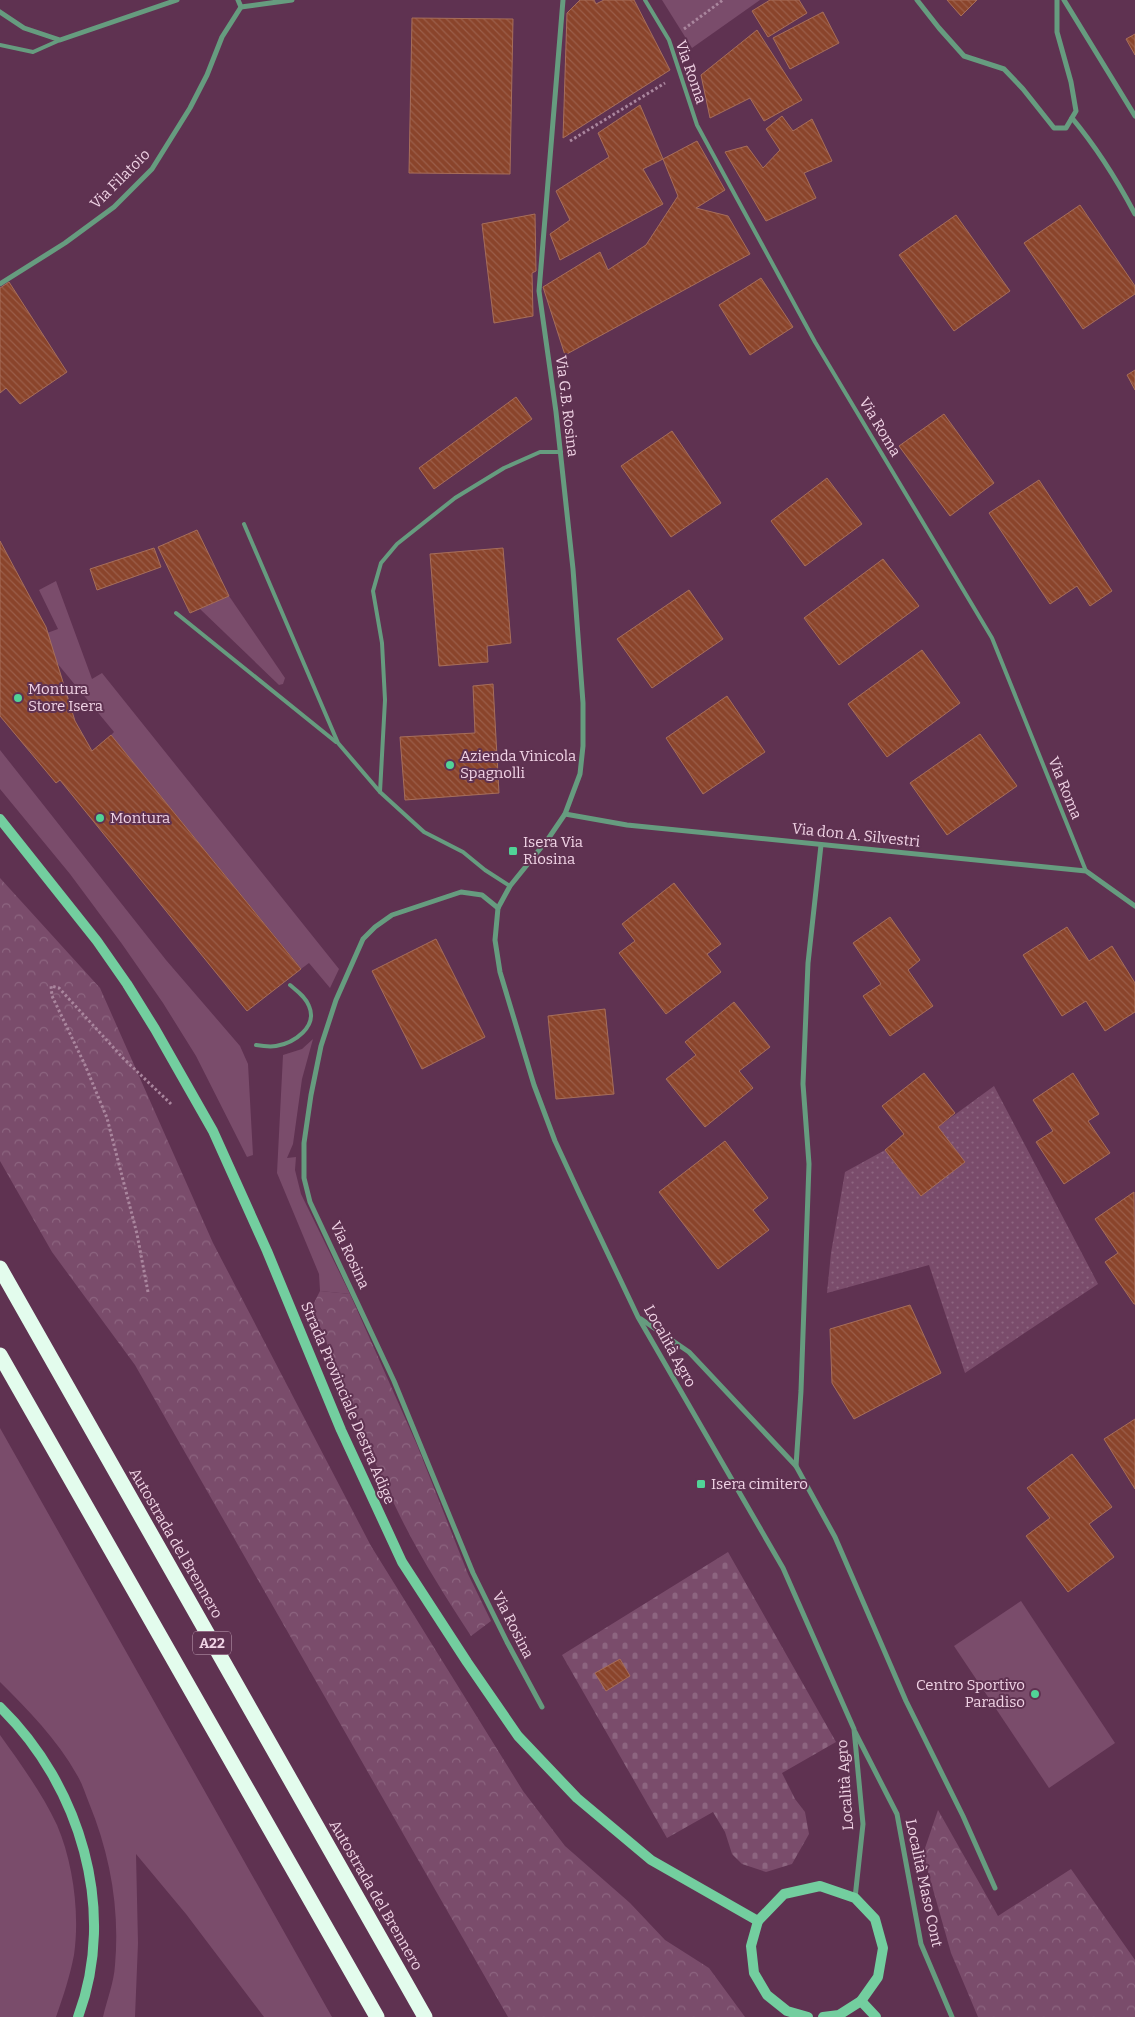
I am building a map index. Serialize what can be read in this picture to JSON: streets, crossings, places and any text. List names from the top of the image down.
{
  "streets": {
    "highway": ["Autostrada del Brennero", "A22"],
    "main road": ["Strada Provinciale Destra Adige"],
    "street": [
      "Via Filatoio",
      "Via G.B. Rosina",
      "Via don A. Silvestri",
      "Via Rosina",
      "Località Agro",
      "Località Maso Cont"
    ],
    "lane": ["Via Roma"]
  },
  "crossings": [
    ["Via Roma", "Via don A. Silvestri"],
    ["Via G.B. Rosina", "Via don A. Silvestri"],
    ["Via G.B. Rosina", "Località Agro"],
    ["Via don A. Silvestri", "Località Agro"],
    ["Via Rosina", "Località Agro"],
    ["Località Agro", "Località Maso Cont"]
  ],
  "places": {
    "other": [
      "Montura Store Isera",
      "Azienda Vinicola Spagnolli",
      "Montura",
      "Centro Sportivo Paradiso"
    ],
    "transit": ["Isera Via Riosina", "Isera cimitero"]
  }
}
